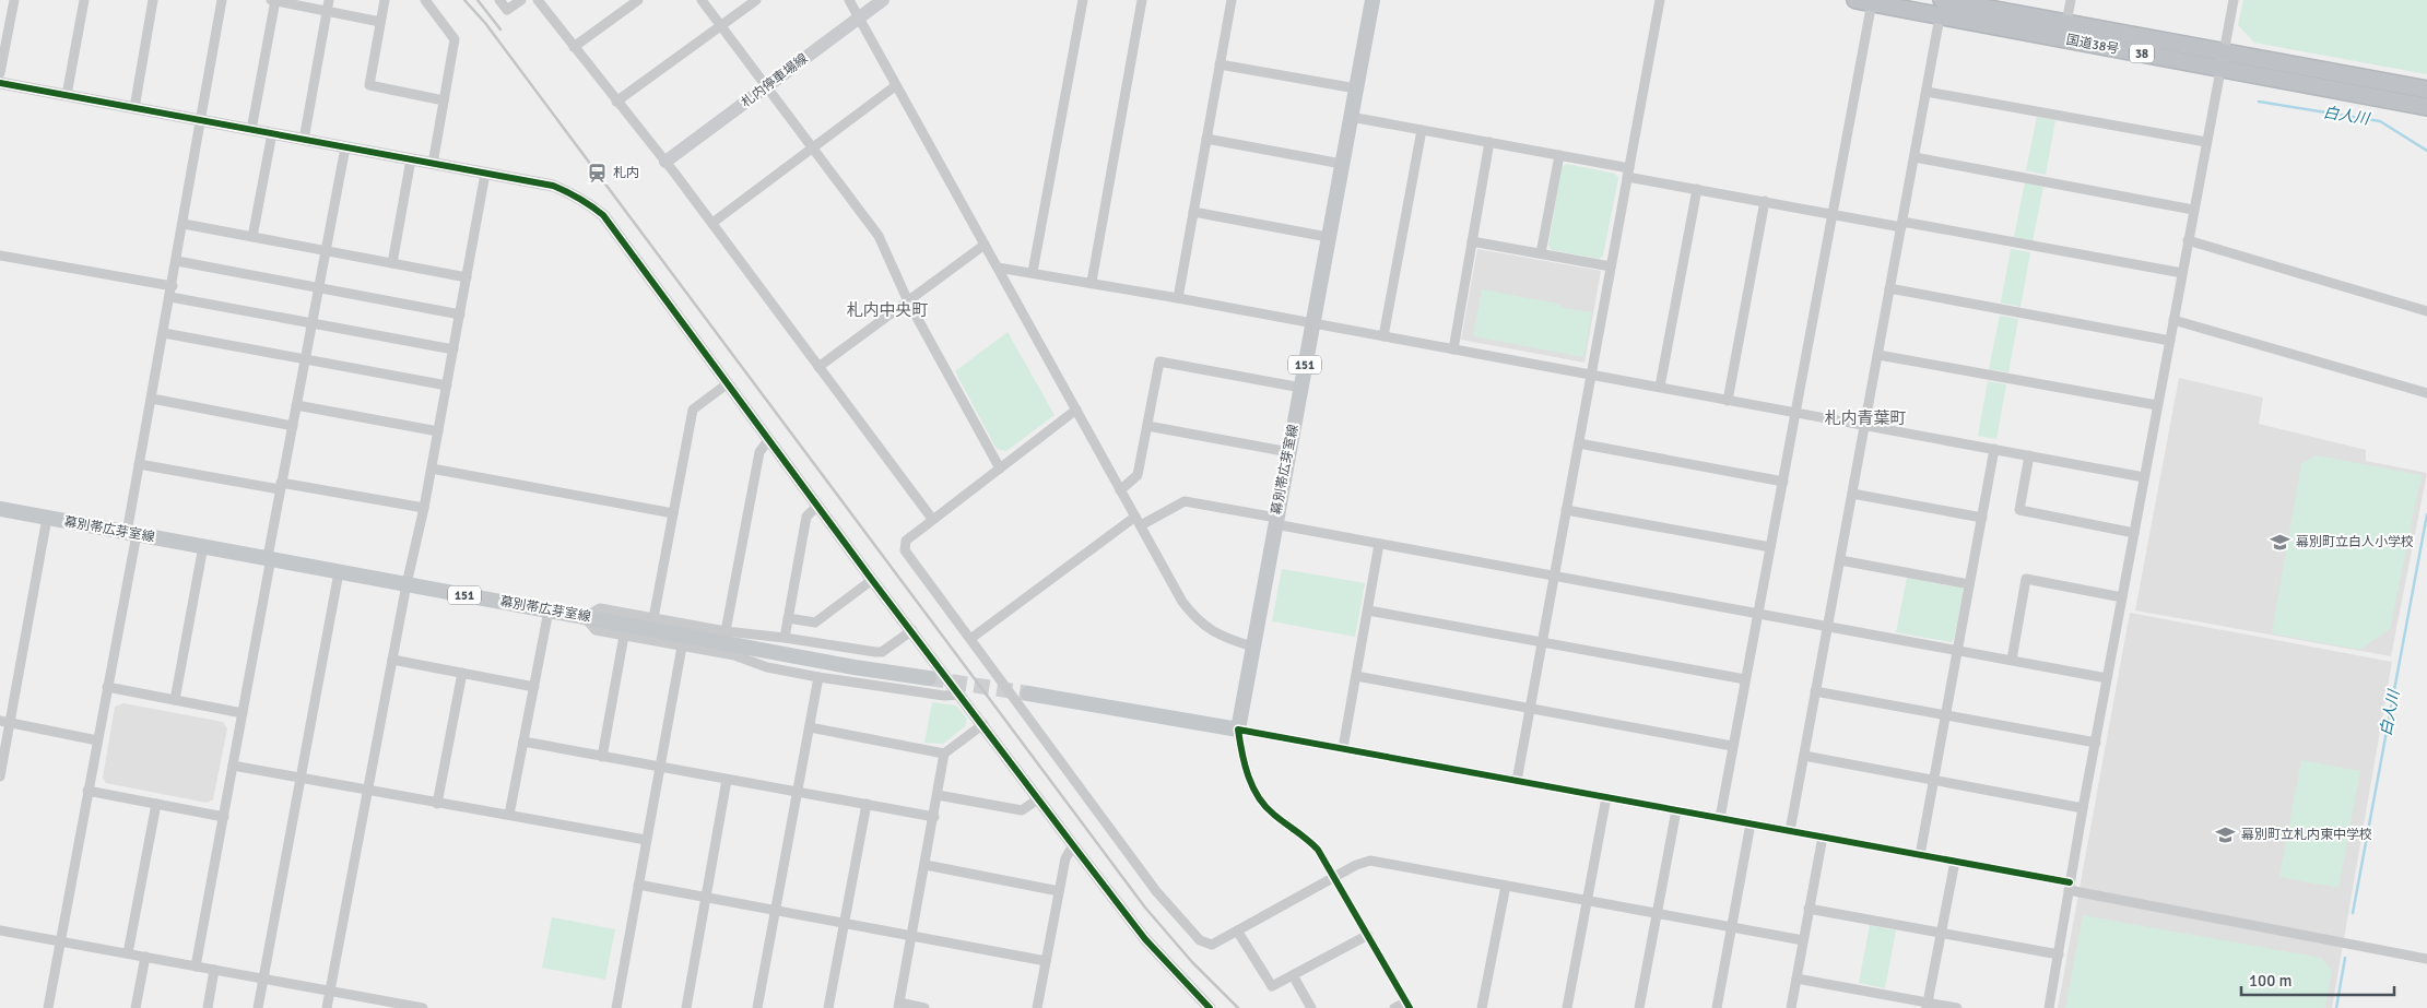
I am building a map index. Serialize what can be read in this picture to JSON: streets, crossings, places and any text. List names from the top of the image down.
{
  "streets": {
    "highway": ["国道38号", "38"],
    "main road": ["札内停車場線", "151", "幕別帯広芽室線"]
  },
  "districts": ["札内中央町", "札内青葉町"],
  "water": ["白人川"],
  "places": {
    "station": ["札内"],
    "school or university": ["幕別町立白人小学校", "幕別町立札内東中学校"]
  },
  "scale_bar": "100 m"
}
